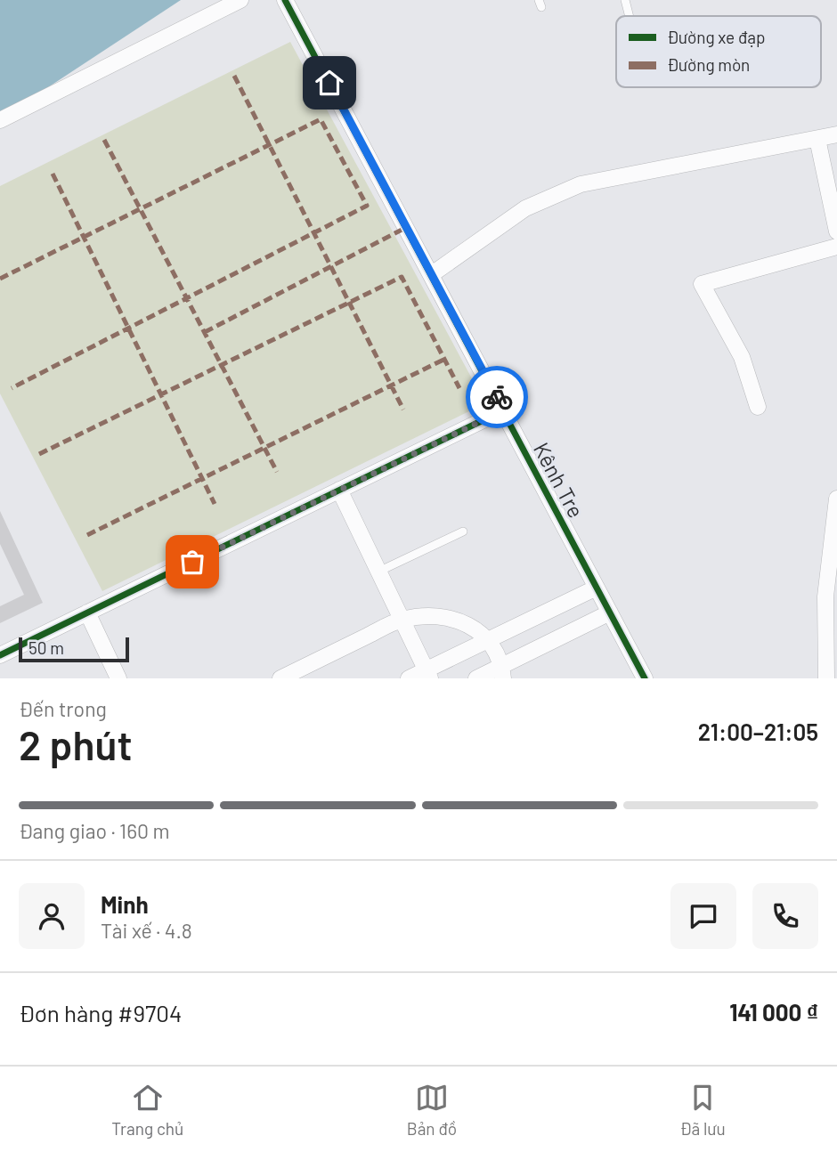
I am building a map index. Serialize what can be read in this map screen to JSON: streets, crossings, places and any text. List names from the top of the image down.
{
  "streets": {
    "street": ["Kênh Tre"]
  },
  "legend": ["Đường xe đạp", "Đường mòn"],
  "scale_bar": "50 m",
  "page": {
    "scale": "50 m",
    "heading": ["2 phút", "Đến trong", "21:00–21:05"],
    "panel": [
      "Minh",
      "Tài xế · 4.8",
      "Đơn hàng #9704",
      "141 000 ₫"
    ],
    "bar": "Đang giao · 160 m",
    "tabs": ["Trang chủ", "Bản đồ", "Đã lưu"]
  }
}
